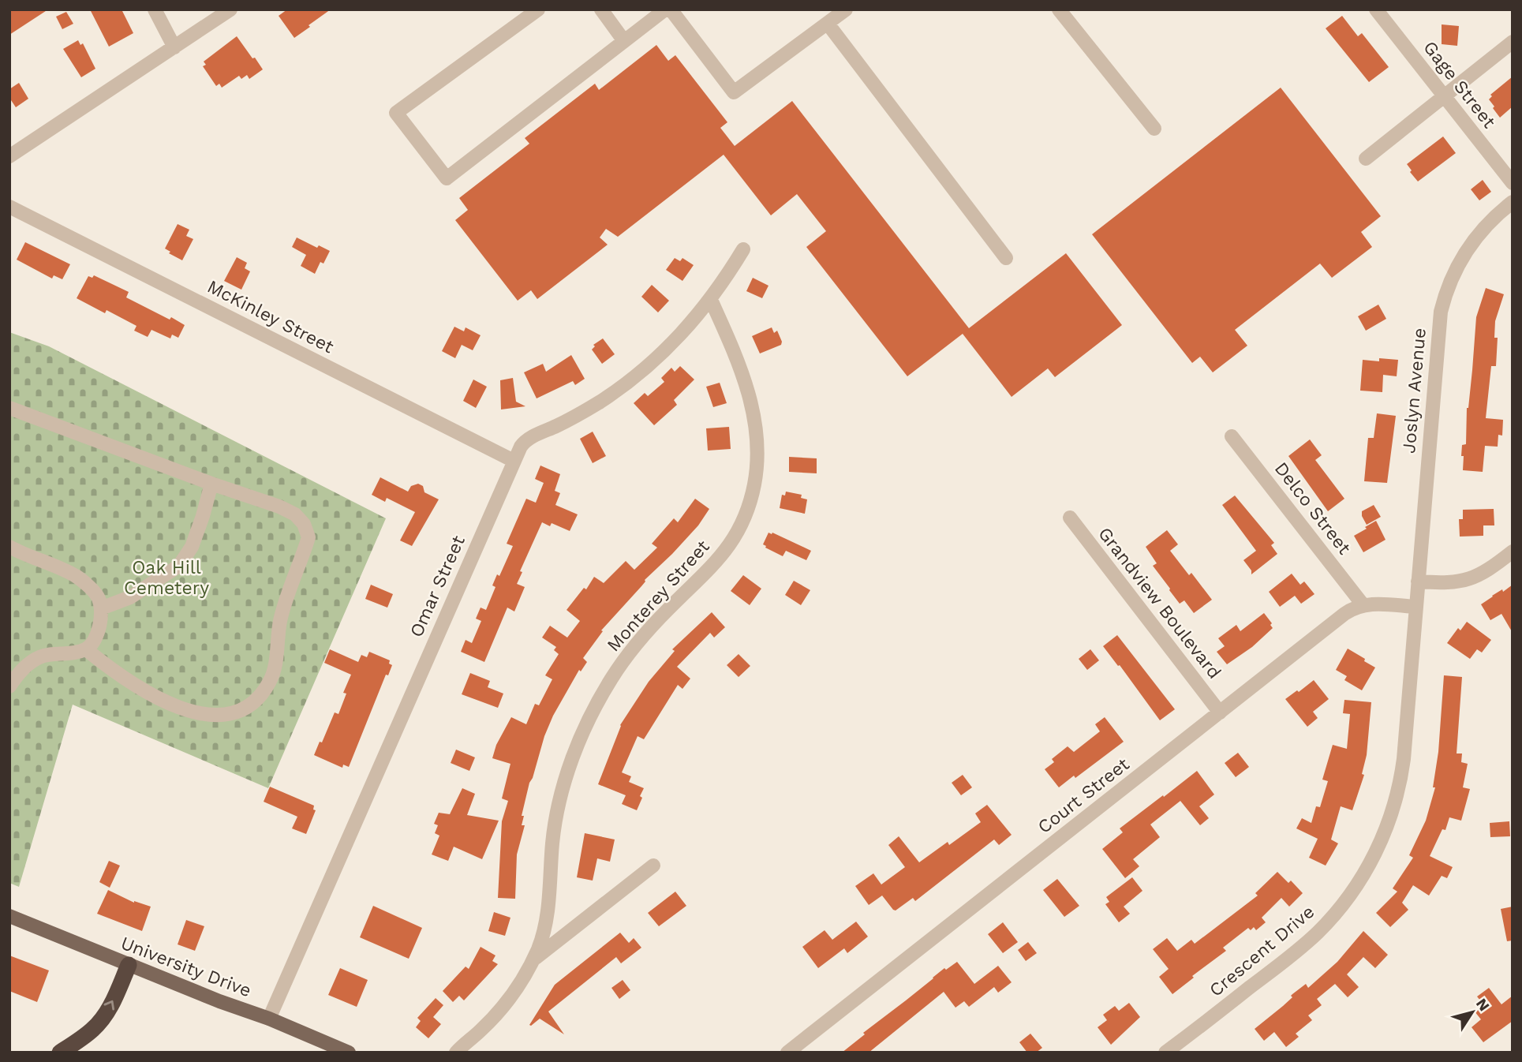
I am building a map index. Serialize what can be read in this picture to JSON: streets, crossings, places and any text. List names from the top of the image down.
{
  "streets": {
    "main road": ["University Drive"],
    "street": [
      "Gage Street",
      "McKinley Street",
      "Joslyn Avenue",
      "Delco Street",
      "Omar Street",
      "Monterey Street",
      "Grandview Boulevard",
      "Court Street",
      "Crescent Drive"
    ]
  },
  "crossings": [
    ["McKinley Street", "Omar Street"],
    ["Joslyn Avenue", "Crescent Drive"],
    ["Delco Street", "Court Street"],
    ["Omar Street", "Monterey Street"],
    ["Omar Street", "University Drive"],
    ["Grandview Boulevard", "Court Street"]
  ],
  "parks": ["Oak Hill Cemetery"],
  "north": "top right"
}
